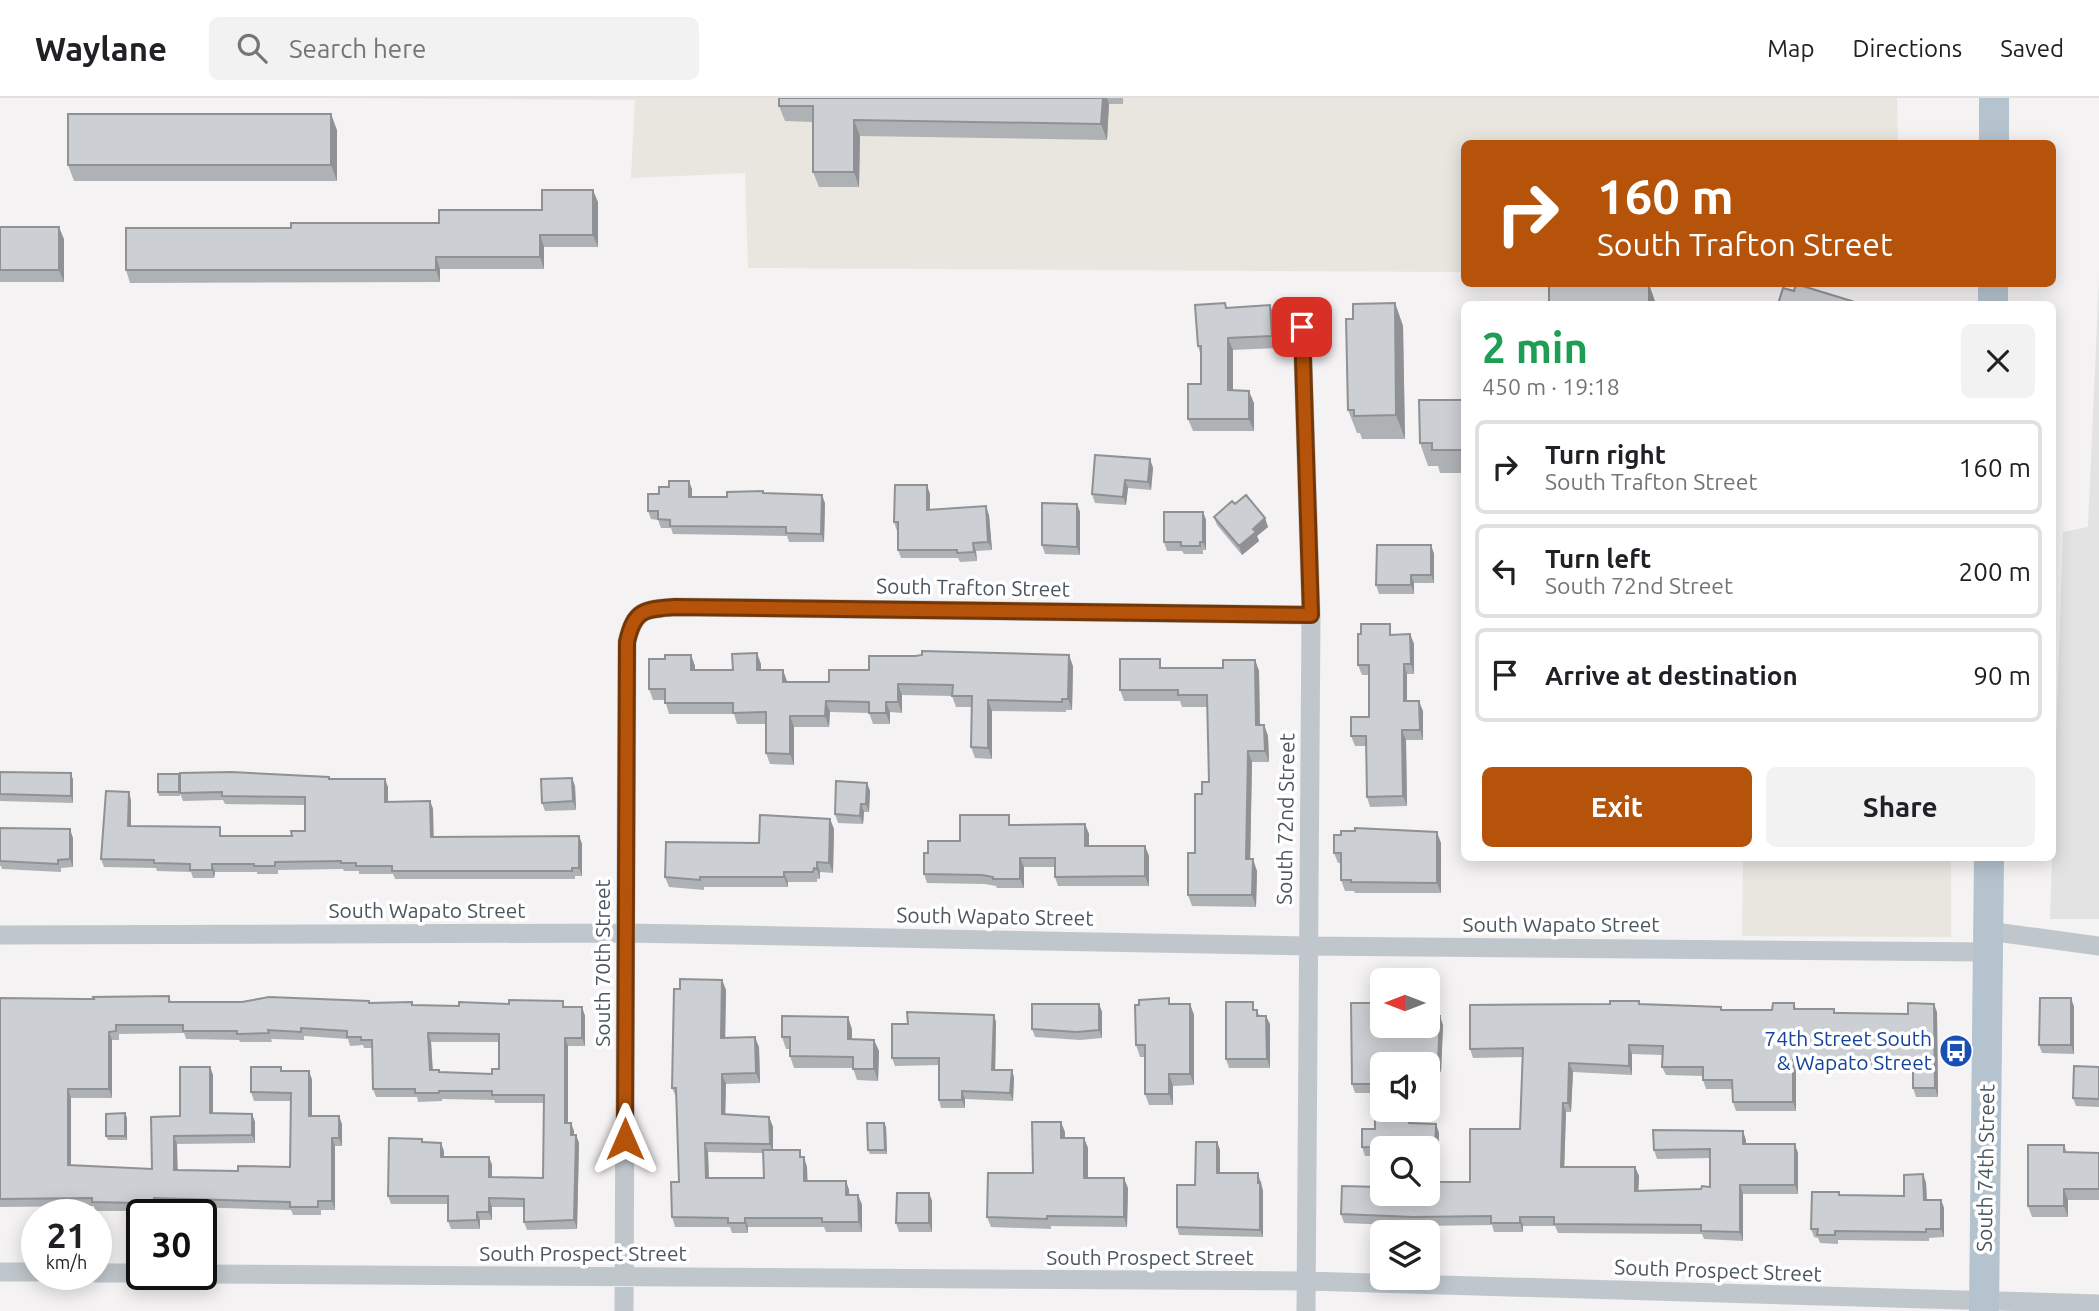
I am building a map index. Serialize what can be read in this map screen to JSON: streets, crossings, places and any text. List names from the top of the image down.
{
  "streets": {
    "main road": ["South 74th Street"],
    "street": [
      "South Trafton Street",
      "South 72nd Street",
      "South Wapato Street",
      "South 70th Street",
      "South Prospect Street"
    ]
  },
  "crossings": [
    ["South Trafton Street", "South 72nd Street"],
    ["South Trafton Street", "South 70th Street"],
    ["South 72nd Street", "South Wapato Street"],
    ["South 72nd Street", "South Prospect Street"],
    ["South Wapato Street", "South 70th Street"],
    ["South Wapato Street", "South 74th Street"],
    ["South 70th Street", "South Prospect Street"],
    ["South 74th Street", "South Prospect Street"]
  ],
  "places": {
    "bus stop": ["74th Street South & Wapato Street"]
  },
  "north": "left",
  "page": {
    "header": "Waylane",
    "search": "Search here",
    "nav": ["Map", "Directions", "Saved"],
    "turn": ["160 m", "South Trafton Street"],
    "heading": ["2 min", "450 m · 19:18"],
    "list": [
      {
        "name": "Turn right",
        "note": "South Trafton Street",
        "value": "160 m"
      },
      {
        "name": "Turn left",
        "note": "South 72nd Street",
        "value": "200 m"
      },
      {
        "name": "Arrive at destination",
        "value": "90 m"
      }
    ],
    "buttons": ["Exit", "Share"],
    "speed": "21 km/h",
    "limit": "30"
  }
}
